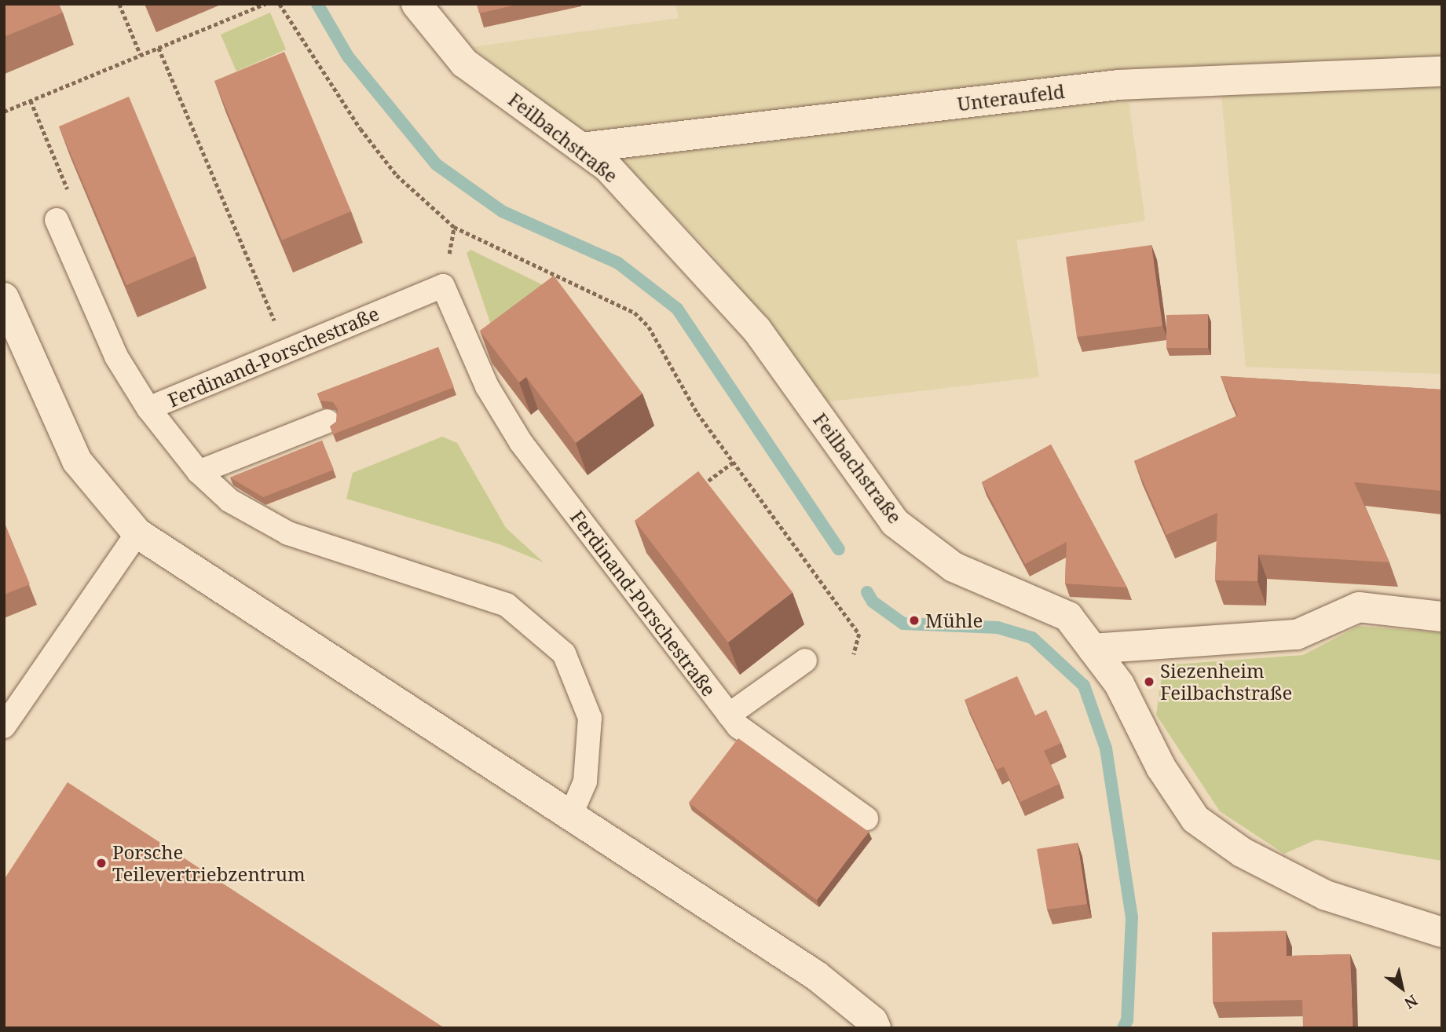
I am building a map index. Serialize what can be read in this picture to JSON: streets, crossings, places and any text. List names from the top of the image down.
{
  "streets": {
    "street": ["Unteraufeld", "Feilbachstraße"],
    "lane": ["Ferdinand-Porschestraße"]
  },
  "crossings": [
    ["Unteraufeld", "Feilbachstraße"]
  ],
  "places": ["Mühle", "Siezenheim Feilbachstraße", "Porsche Teilevertriebzentrum"],
  "north": "bottom right"
}
